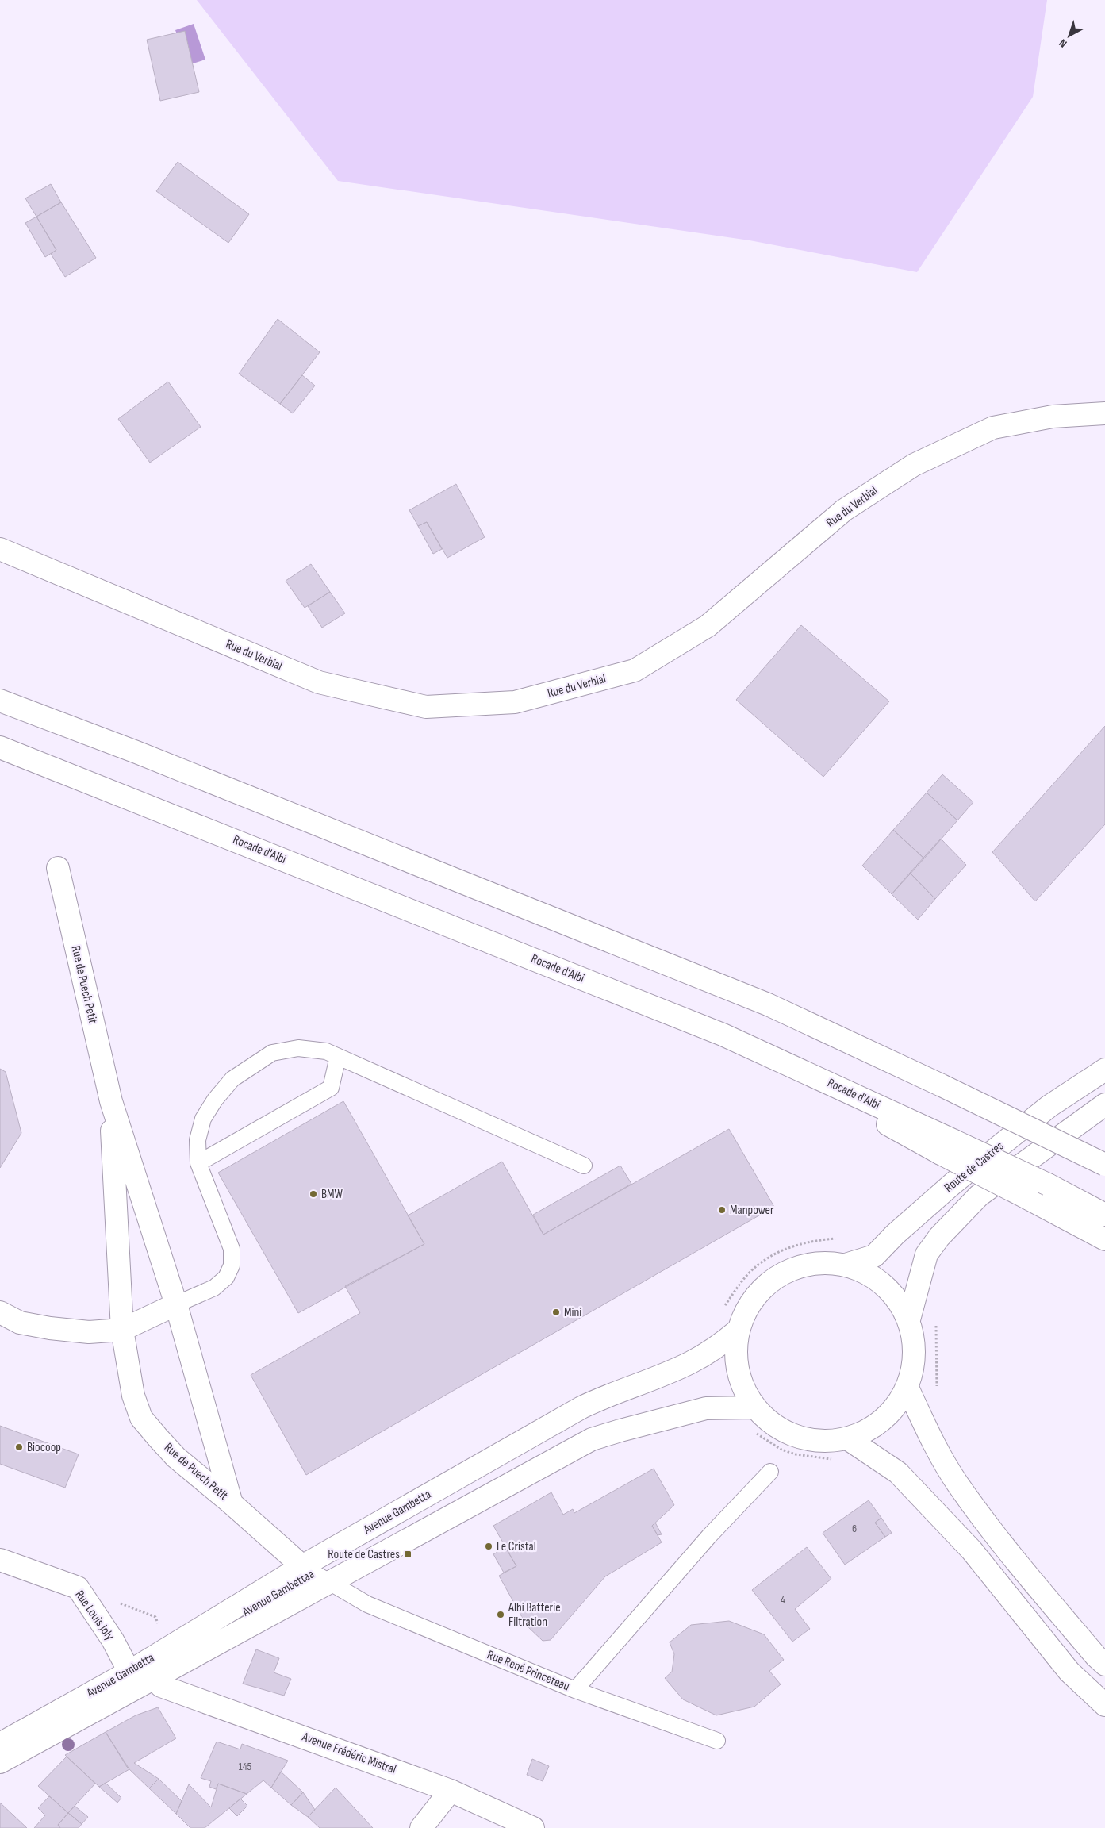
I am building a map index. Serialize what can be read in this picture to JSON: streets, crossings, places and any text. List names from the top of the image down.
{
  "streets": {
    "main road": [
      "Rue du Verbial",
      "Rocade d'Albi",
      "Rue de Puech Petit",
      "Route de Castres",
      "Avenue Gambetta",
      "Rue Louis Joly",
      "Avenue Frédéric Mistral"
    ],
    "lane": ["Rue René Princeteau"]
  },
  "crossings": [
    ["Rue de Puech Petit", "Avenue Gambetta"],
    ["Rue de Puech Petit", "Rue René Princeteau"],
    ["Avenue Gambetta", "Rue Louis Joly"],
    ["Avenue Gambetta", "Rue René Princeteau"],
    ["Avenue Gambetta", "Avenue Frédéric Mistral"],
    ["Rue Louis Joly", "Avenue Frédéric Mistral"]
  ],
  "places": {
    "other": [
      "BMW",
      "Manpower",
      "Mini",
      "Biocoop",
      "Le Cristal",
      "Albi Batterie Filtration"
    ],
    "transit": ["Route de Castres"]
  },
  "house_numbers": ["6", "4", "145"],
  "north": "bottom left"
}
